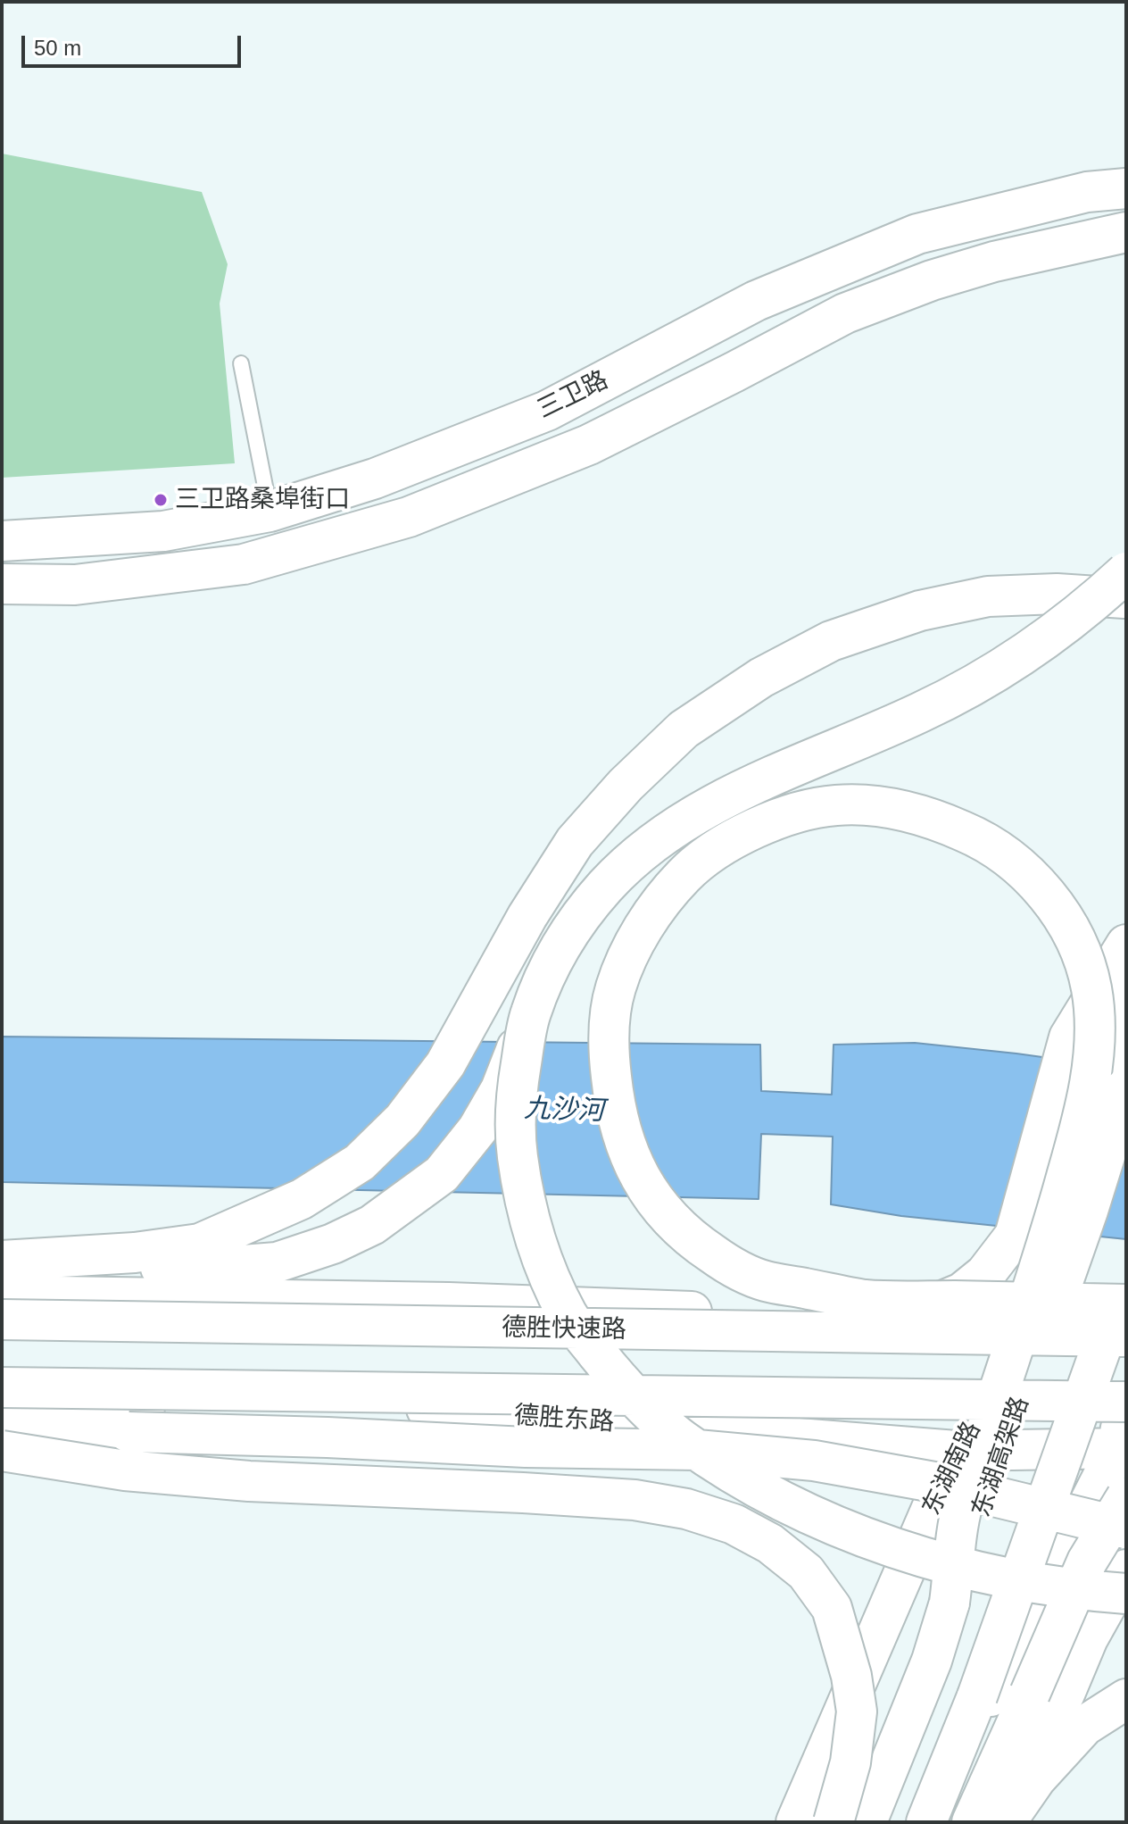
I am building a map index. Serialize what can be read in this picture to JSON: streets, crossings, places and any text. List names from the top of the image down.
{
  "streets": {
    "main road": [
      "三卫路",
      "德胜快速路",
      "德胜东路",
      "东湖高架路",
      "东湖南路"
    ]
  },
  "crossings": [
    ["德胜东路", "东湖南路"]
  ],
  "water": ["九沙河"],
  "places": ["三卫路桑埠街口"],
  "scale_bar": "50 m"
}
